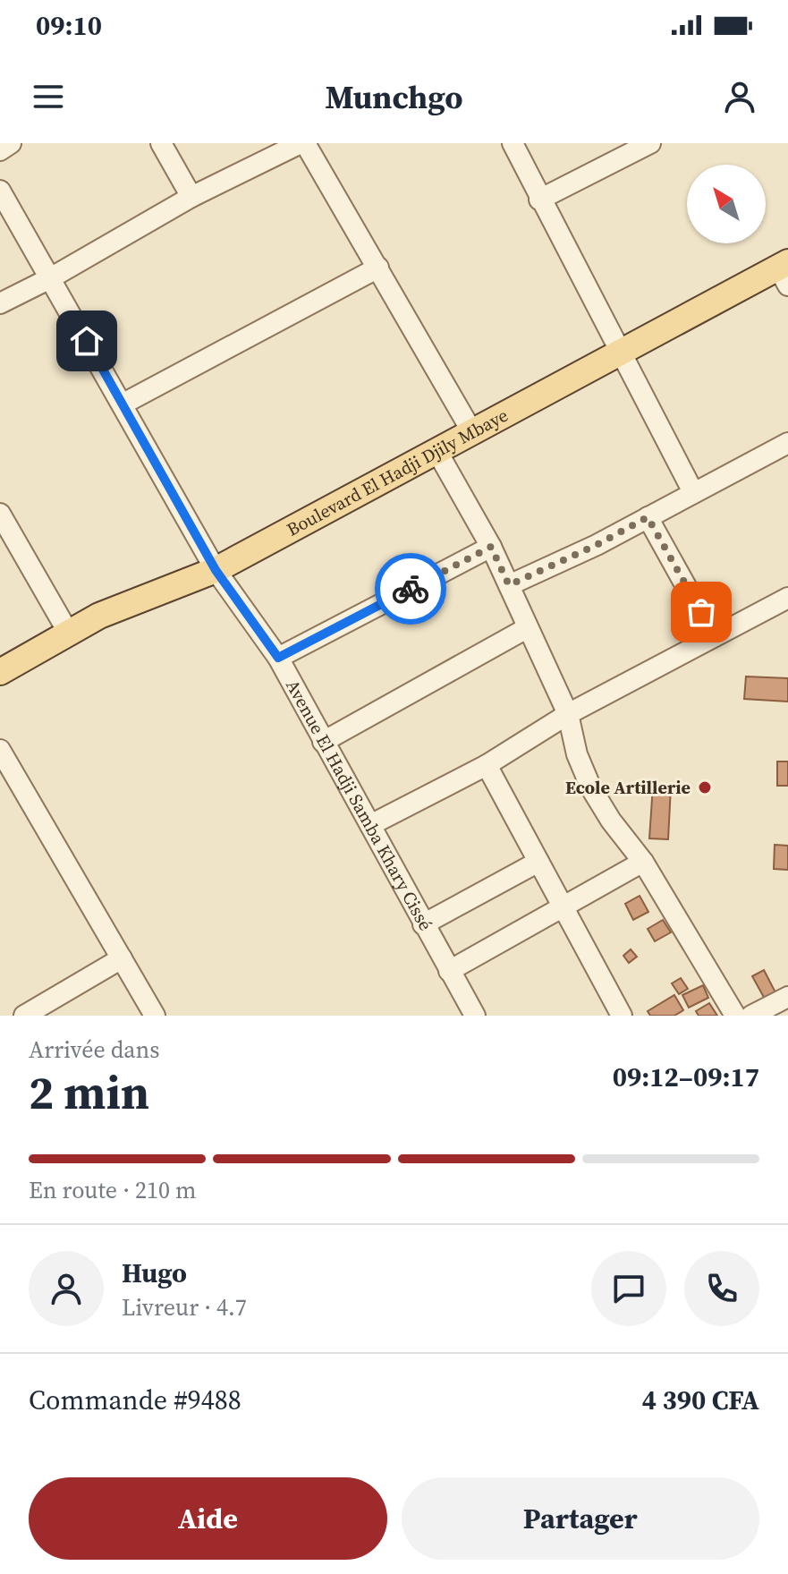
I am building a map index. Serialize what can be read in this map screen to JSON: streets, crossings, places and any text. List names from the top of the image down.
{
  "streets": {
    "main road": ["Boulevard El Hadji Djily Mbaye"],
    "street": ["Avenue El Hadji Samba Khary Cissé"]
  },
  "crossings": [
    ["Boulevard El Hadji Djily Mbaye", "Avenue El Hadji Samba Khary Cissé"]
  ],
  "places": ["Ecole Artillerie"],
  "north": "top left",
  "page": {
    "status": "09:10",
    "header": "Munchgo",
    "heading": ["2 min", "Arrivée dans", "09:12–09:17"],
    "panel": [
      "Hugo",
      "Livreur · 4.7",
      "Commande #9488",
      "4 390 CFA"
    ],
    "bar": "En route · 210 m",
    "buttons": ["Aide", "Partager"]
  }
}
